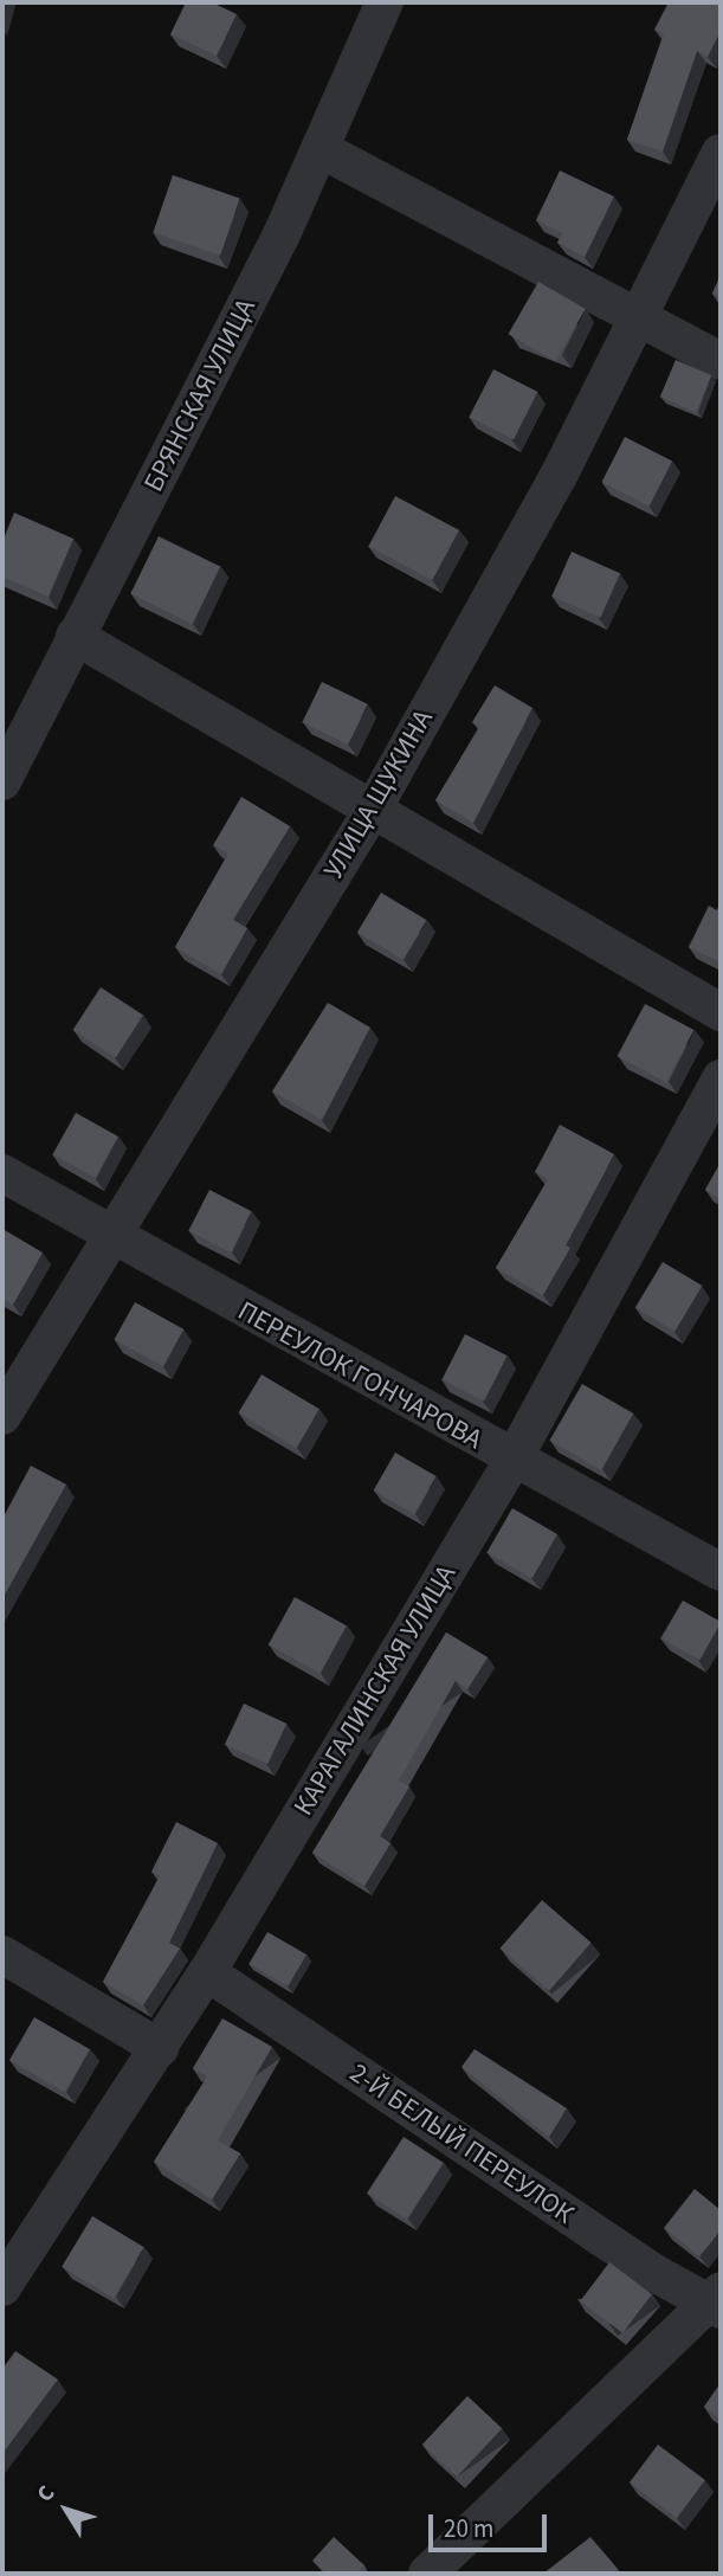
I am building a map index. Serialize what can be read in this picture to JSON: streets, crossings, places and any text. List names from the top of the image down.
{
  "streets": {
    "street": [
      "БРЯНСКАЯ УЛИЦА",
      "УЛИЦА ЩУКИНА",
      "ПЕРЕУЛОК ГОНЧАРОВА",
      "КАРАГАЛИНСКАЯ УЛИЦА",
      "2-Й БЕЛЫЙ ПЕРЕУЛОК"
    ]
  },
  "crossings": [
    ["УЛИЦА ЩУКИНА", "ПЕРЕУЛОК ГОНЧАРОВА"],
    ["ПЕРЕУЛОК ГОНЧАРОВА", "КАРАГАЛИНСКАЯ УЛИЦА"],
    ["КАРАГАЛИНСКАЯ УЛИЦА", "2-Й БЕЛЫЙ ПЕРЕУЛОК"]
  ],
  "scale_bar": "20 m",
  "north": "top left"
}
